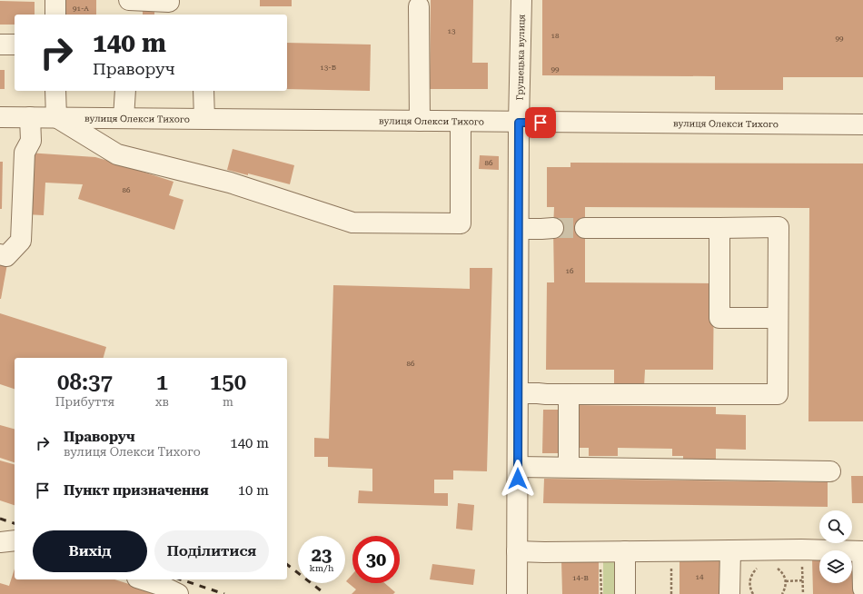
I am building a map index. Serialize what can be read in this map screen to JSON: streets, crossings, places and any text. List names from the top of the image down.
{
  "streets": {
    "street": ["Грушецька вулиця", "вулиця Олекси Тихого"]
  },
  "crossings": [
    ["Грушецька вулиця", "вулиця Олекси Тихого"]
  ],
  "house_numbers": [
    "91-А",
    "13",
    "18",
    "99",
    "13-Б",
    "99",
    "86",
    "86",
    "16",
    "86",
    "14",
    "14-В"
  ],
  "page": {
    "turn": ["140 m", "Праворуч"],
    "eta": [
      "08:37",
      "Прибуття",
      "1",
      "хв",
      "150",
      "m"
    ],
    "list": [
      {
        "name": "Праворуч",
        "note": "вулиця Олекси Тихого",
        "value": "140 m"
      },
      {
        "name": "Пункт призначення",
        "value": "10 m"
      }
    ],
    "buttons": ["Вихід", "Поділитися"],
    "speed": "23 km/h",
    "limit": "30"
  }
}
